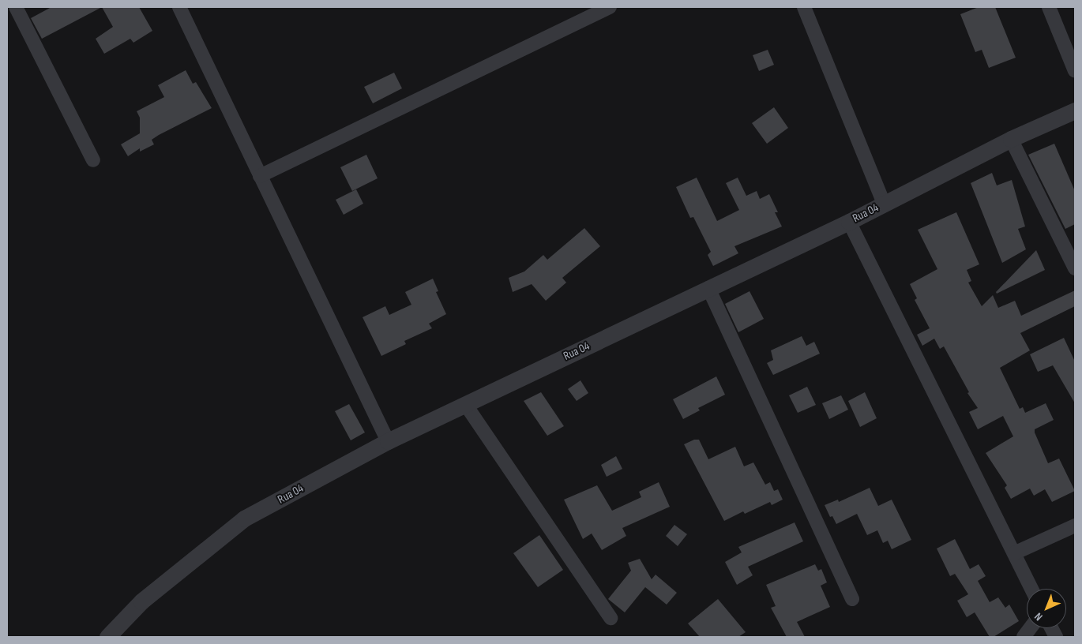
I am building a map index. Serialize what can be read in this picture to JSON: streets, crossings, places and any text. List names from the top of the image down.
{
  "streets": {
    "street": ["Rua 04"]
  },
  "north": "bottom left"
}
